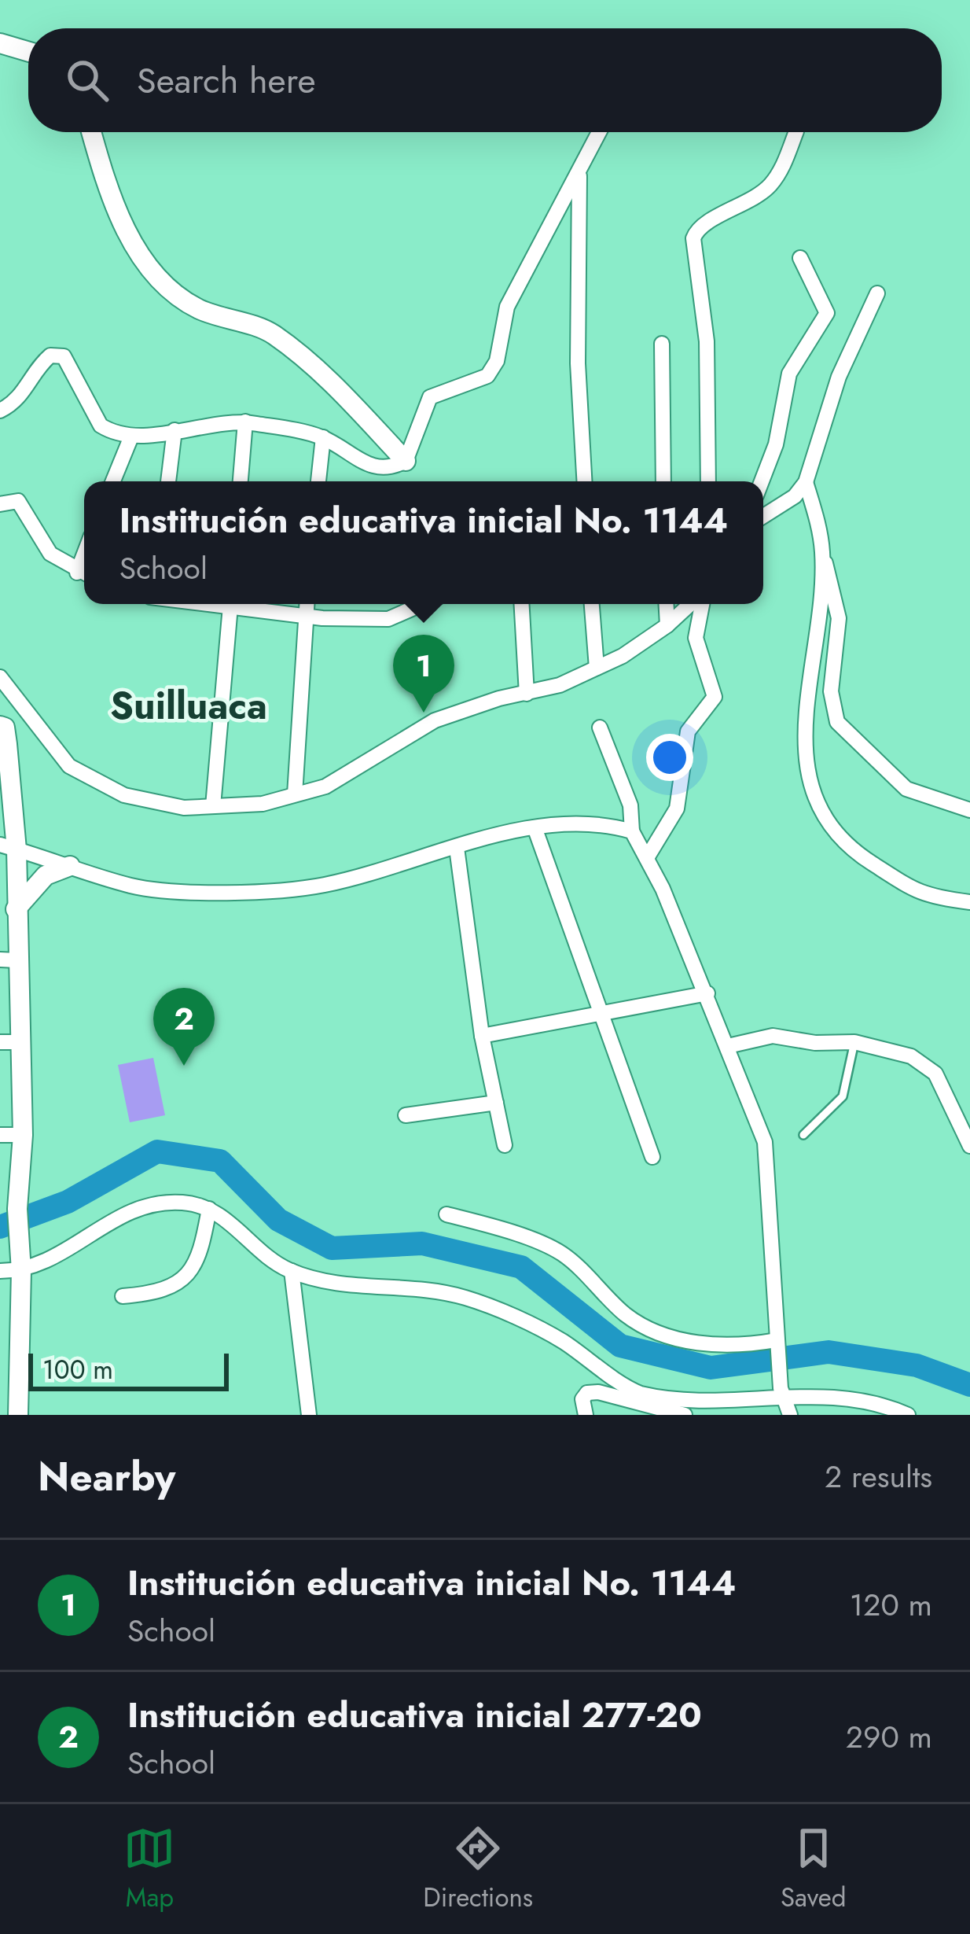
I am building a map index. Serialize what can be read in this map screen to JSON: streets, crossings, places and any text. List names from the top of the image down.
{
  "districts": ["Suilluaca"],
  "scale_bar": "100 m",
  "page": {
    "search": "Search here",
    "popup": ["Institución educativa inicial No. 1144", "School"],
    "pins": ["1", "2"],
    "scale": "100 m",
    "heading": ["Nearby", "2 results"],
    "list": [
      {
        "mark": "1",
        "name": "Institución educativa inicial No. 1144",
        "note": "School",
        "value": "120 m"
      },
      {
        "mark": "2",
        "name": "Institución educativa inicial 277-20",
        "note": "School",
        "value": "290 m"
      }
    ],
    "nav": ["Map", "Directions", "Saved"]
  }
}
